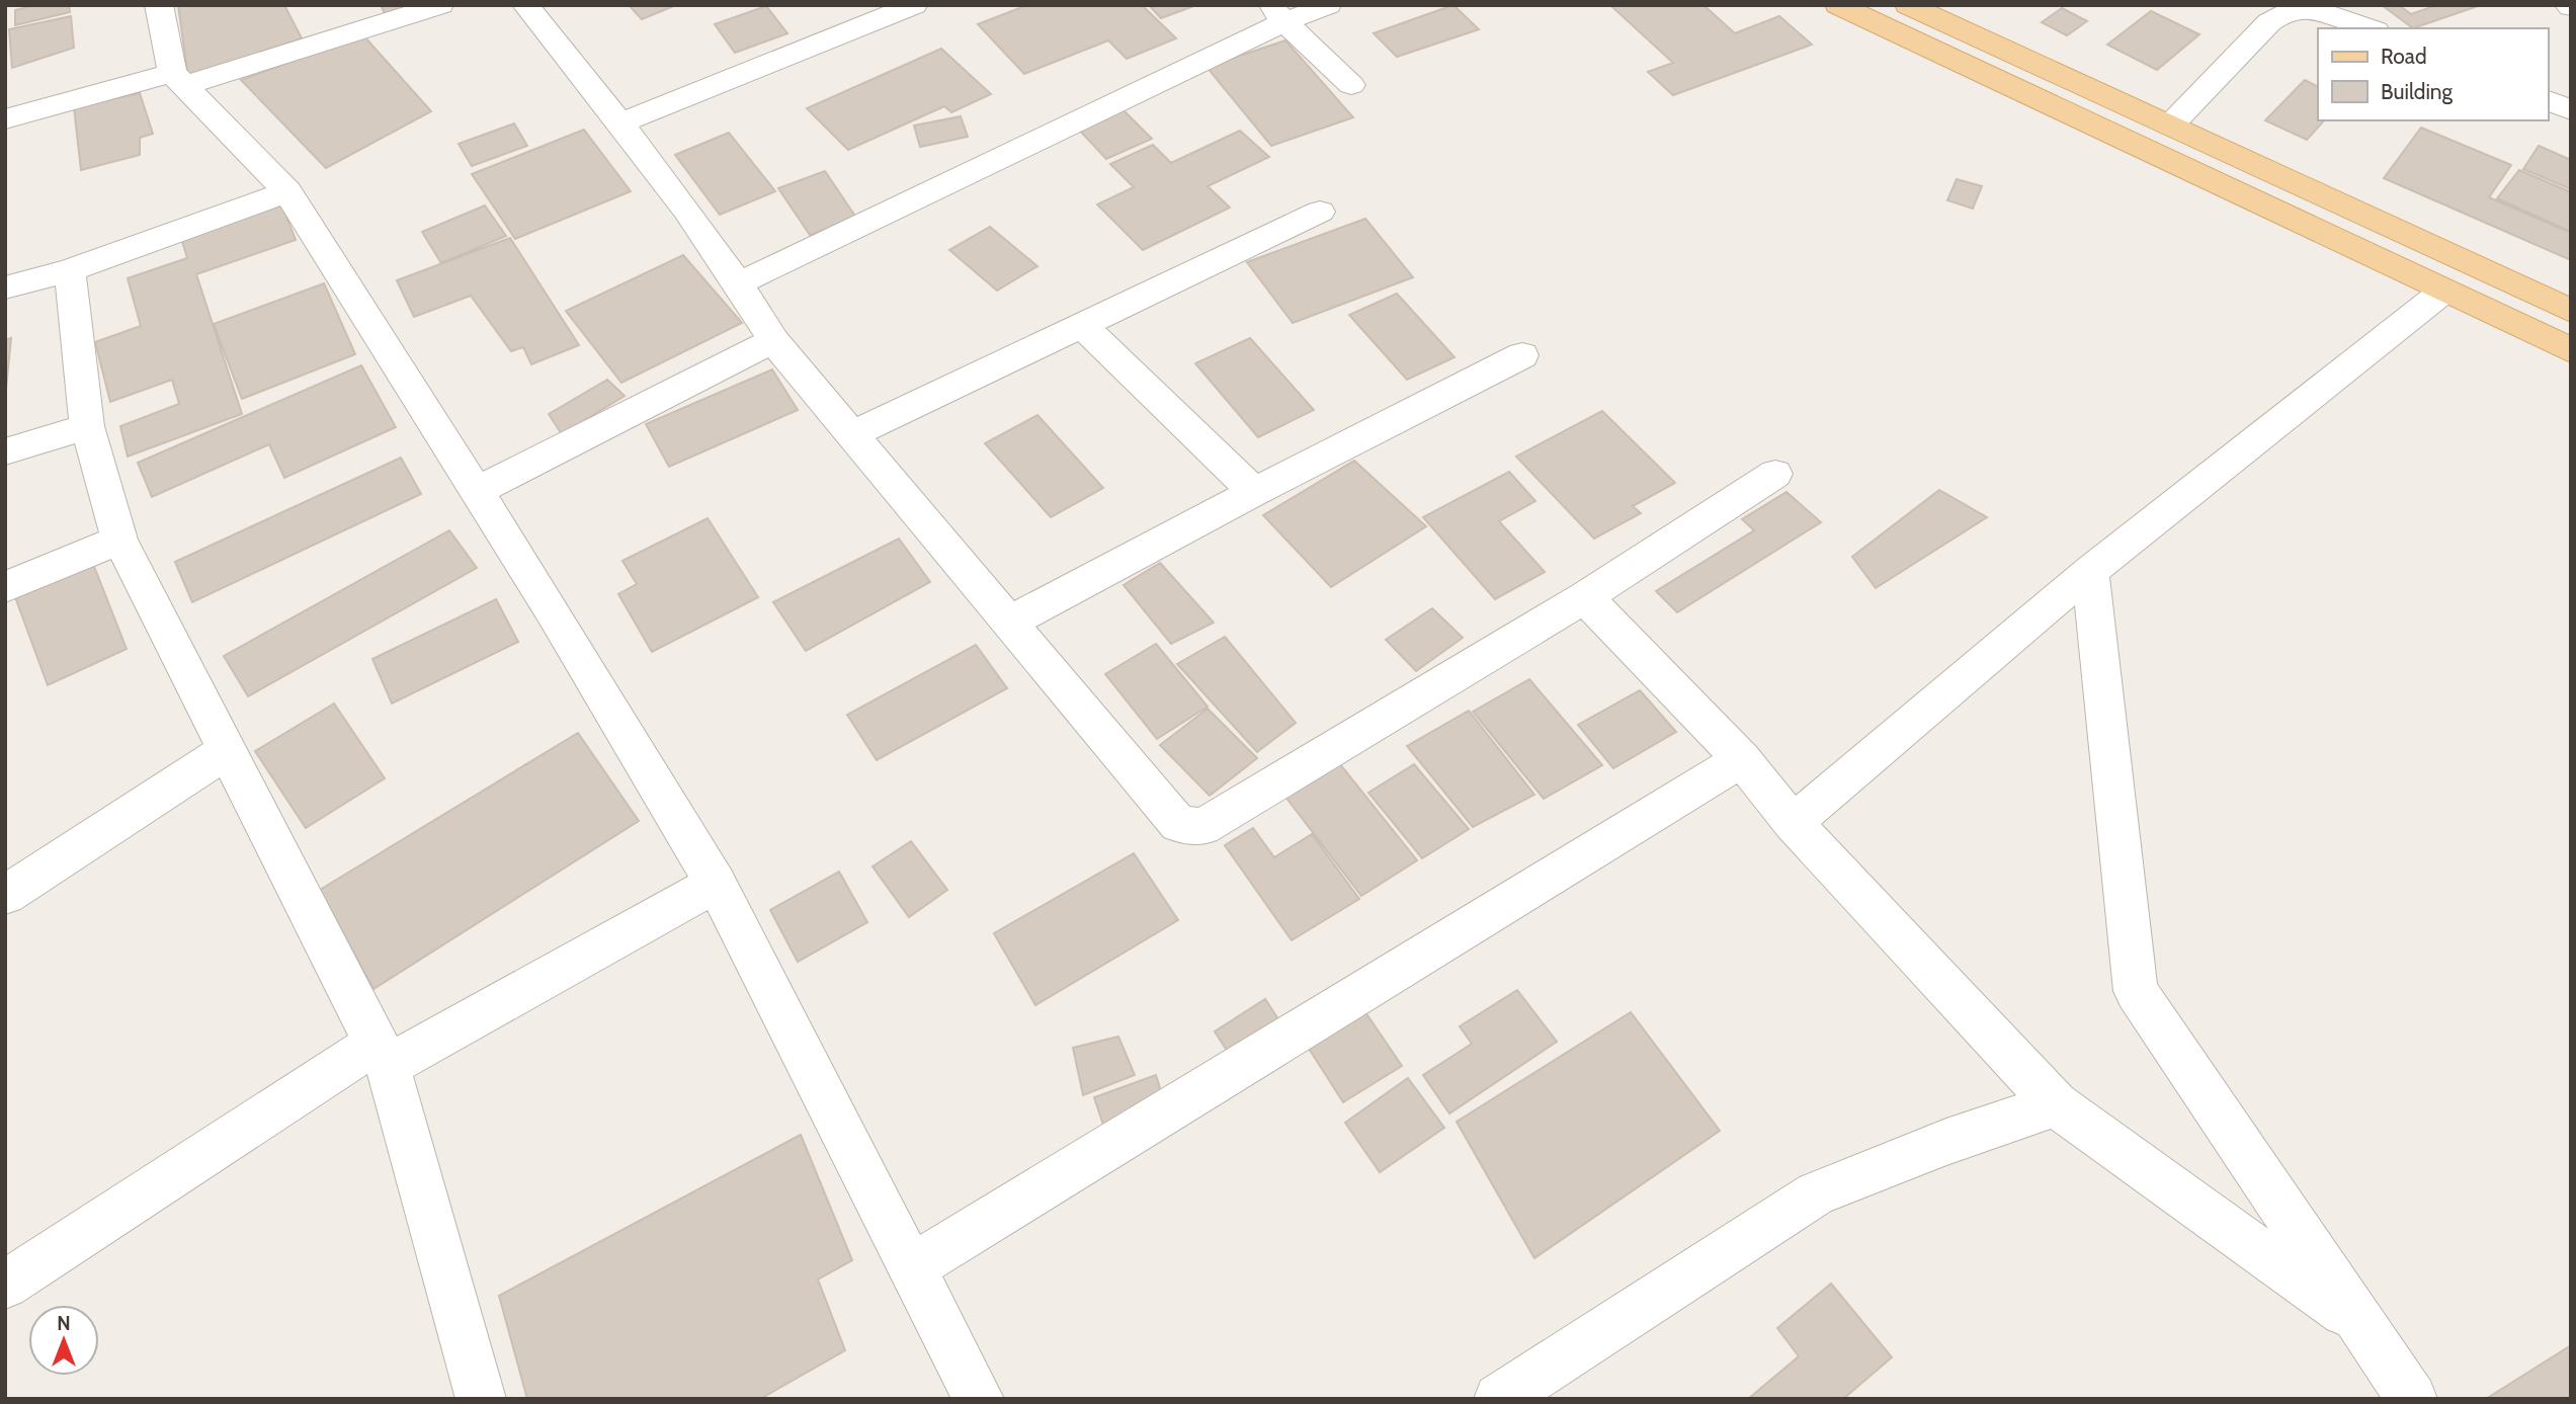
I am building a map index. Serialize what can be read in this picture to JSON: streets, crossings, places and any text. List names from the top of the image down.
{
  "legend": ["Road", "Building"],
  "north": "top"
}
